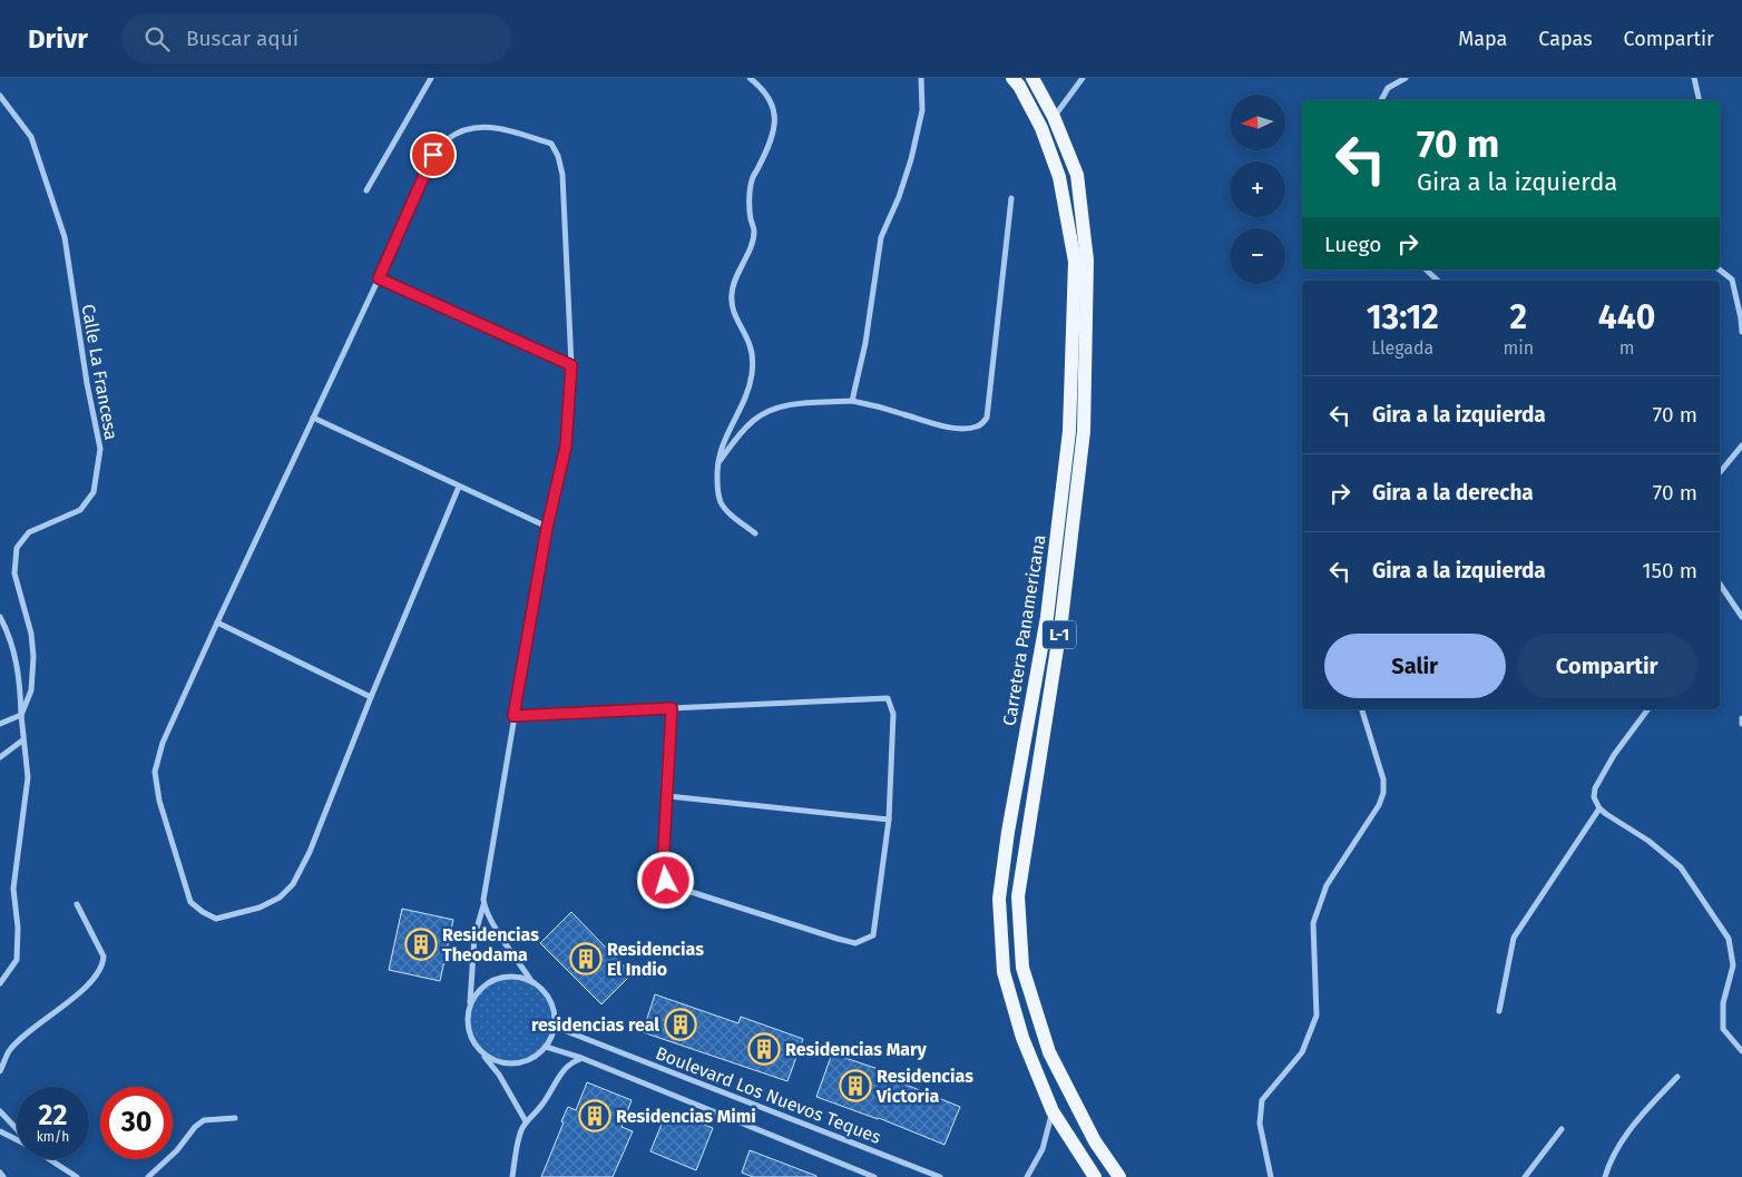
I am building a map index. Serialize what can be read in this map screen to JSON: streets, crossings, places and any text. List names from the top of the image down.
{
  "streets": {
    "main road": ["Carretera Panamericana", "L-1"],
    "street": ["Calle La Francesa", "Boulevard Los Nuevos Teques"]
  },
  "places": {
    "building": [
      "Residencias Theodama",
      "Residencias El Indio",
      "residencias real",
      "Residencias Mary",
      "Residencias Victoria",
      "Residencias Mimi"
    ]
  },
  "north": "left",
  "page": {
    "header": "Drivr",
    "search": "Buscar aquí",
    "nav": ["Mapa", "Capas", "Compartir"],
    "map_buttons": ["+", "−"],
    "turn": ["70 m", "Gira a la izquierda"],
    "then": "Luego",
    "eta": [
      "13:12",
      "Llegada",
      "2",
      "min",
      "440",
      "m"
    ],
    "list": [
      {
        "name": "Gira a la izquierda",
        "value": "70 m"
      },
      {
        "name": "Gira a la derecha",
        "value": "70 m"
      },
      {
        "name": "Gira a la izquierda",
        "value": "150 m"
      }
    ],
    "buttons": ["Salir", "Compartir"],
    "speed": "22 km/h",
    "limit": "30"
  }
}
